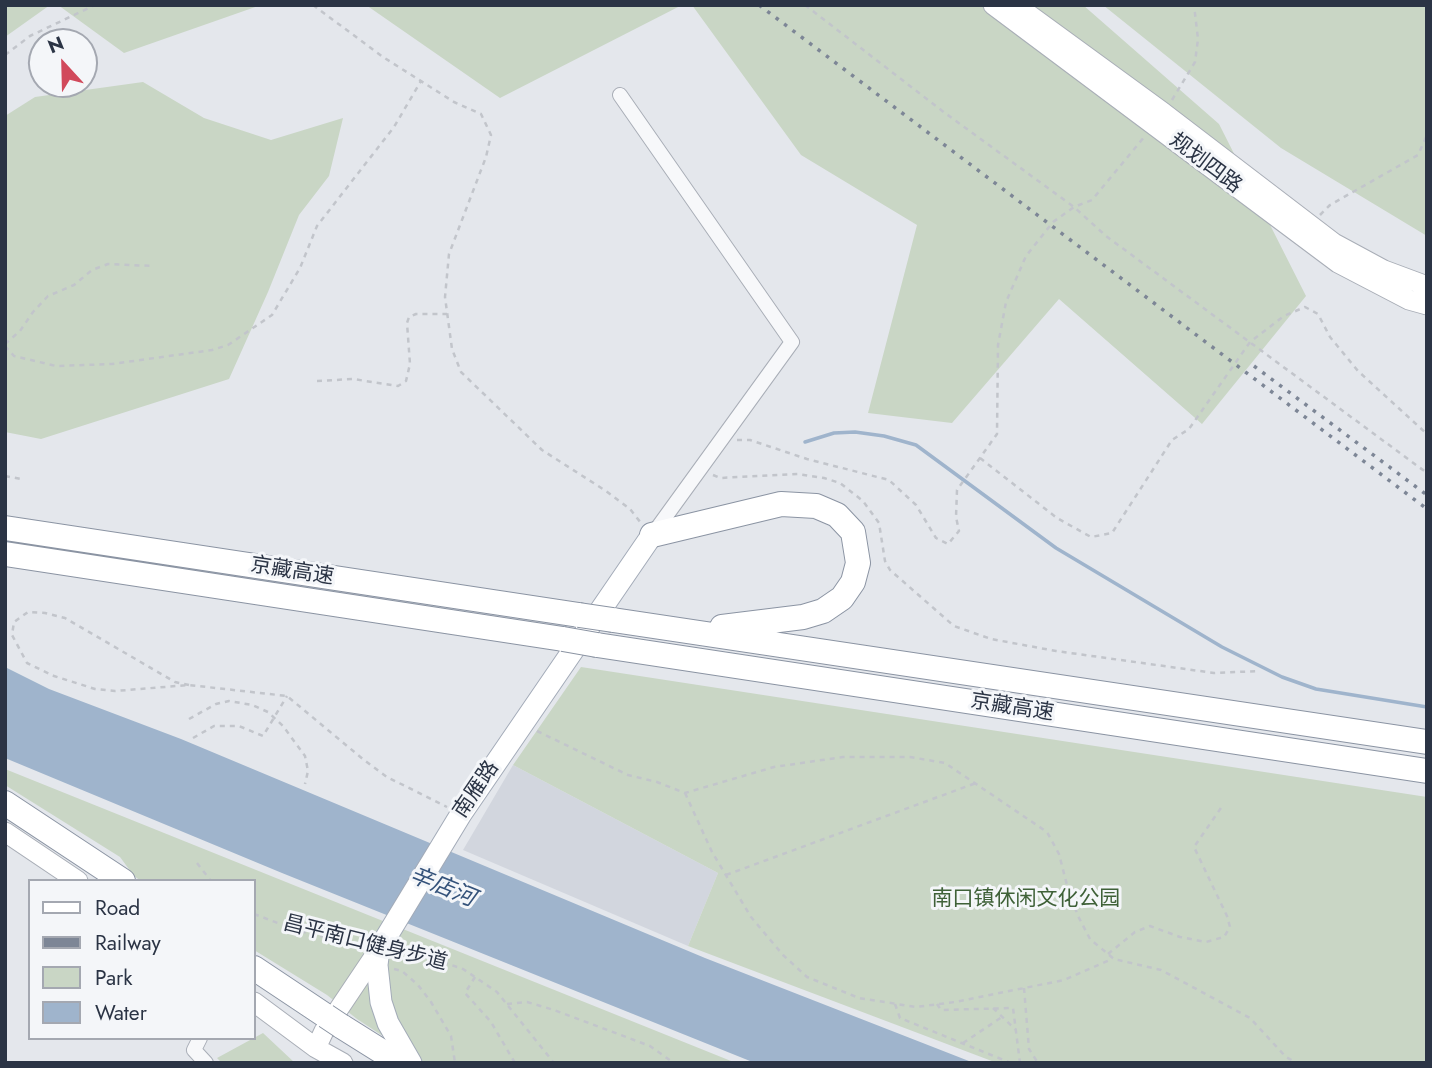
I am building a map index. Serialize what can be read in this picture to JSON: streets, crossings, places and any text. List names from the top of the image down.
{
  "streets": {
    "highway": ["京藏高速"],
    "main road": ["规划四路", "南雁路"],
    "path": ["昌平南口健身步道"]
  },
  "crossings": [
    ["南雁路", "昌平南口健身步道"]
  ],
  "water": ["辛店河"],
  "parks": ["南口镇休闲文化公园"],
  "legend": [
    "Road",
    "Railway",
    "Park",
    "Water"
  ],
  "north": "top"
}
